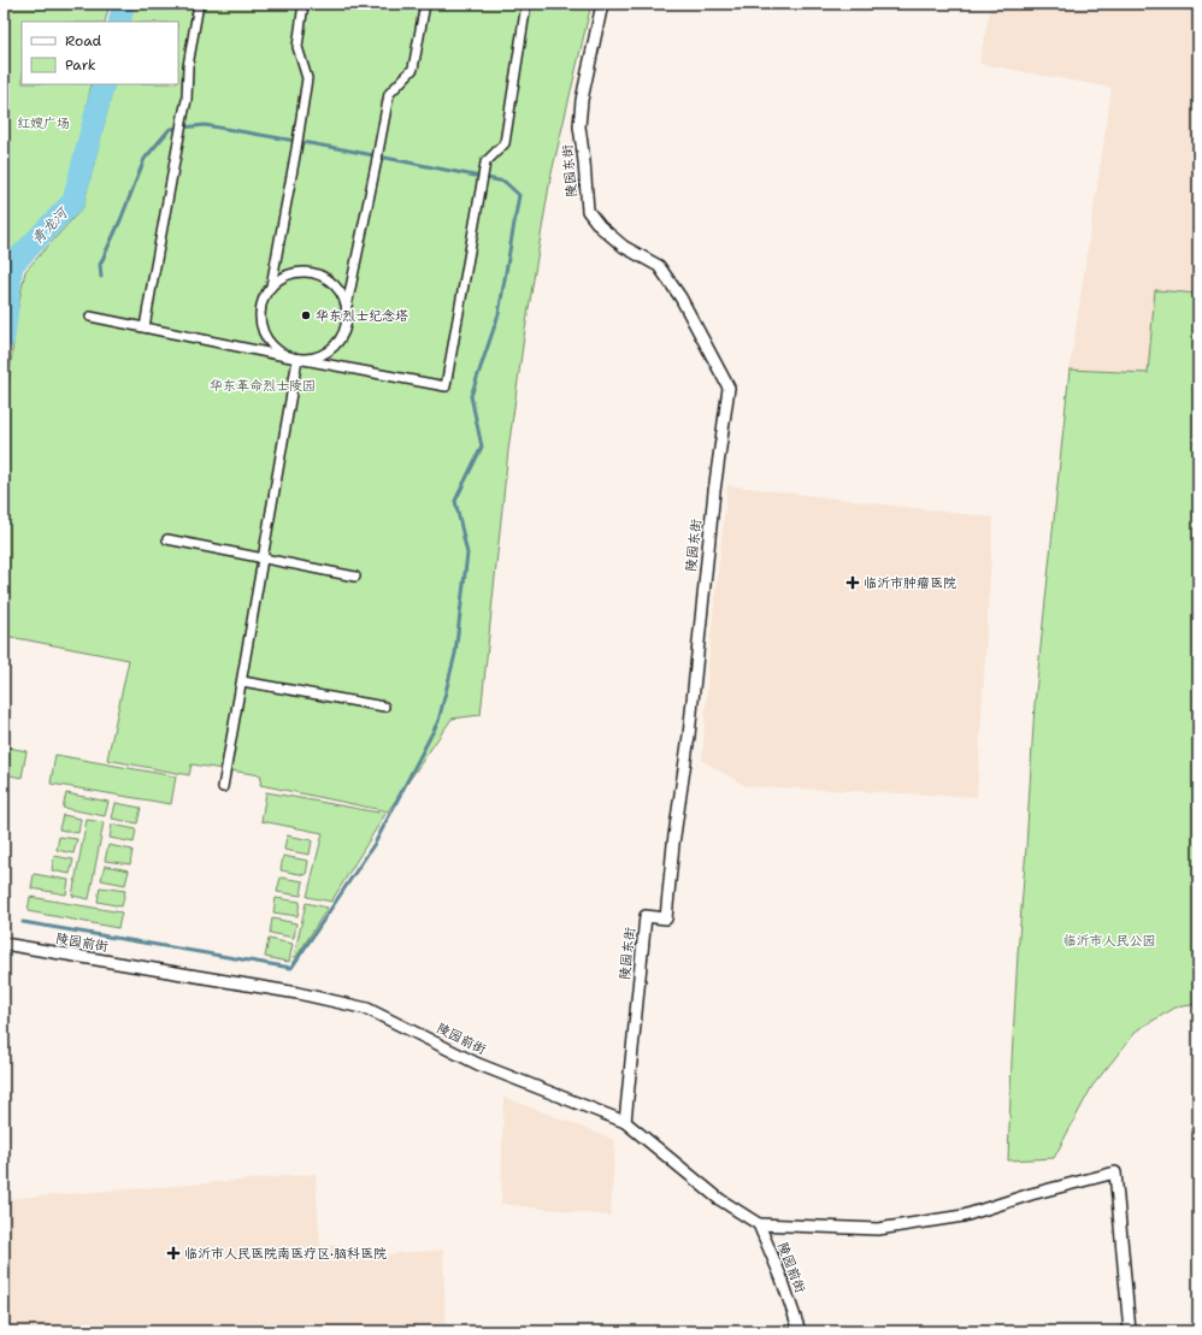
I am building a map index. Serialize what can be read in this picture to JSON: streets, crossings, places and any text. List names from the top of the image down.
{
  "streets": {
    "street": ["陵园东街", "陵园前街"]
  },
  "crossings": [
    ["陵园东街", "陵园前街"]
  ],
  "water": ["青龙河"],
  "parks": ["红嫂广场", "华东革命烈士陵园", "临沂市人民公园"],
  "places": {
    "other": ["华东烈士纪念塔"],
    "health": ["临沂市肿瘤医院", "临沂市人民医院南医疗区·脑科医院"]
  },
  "legend": ["Road", "Park"]
}
